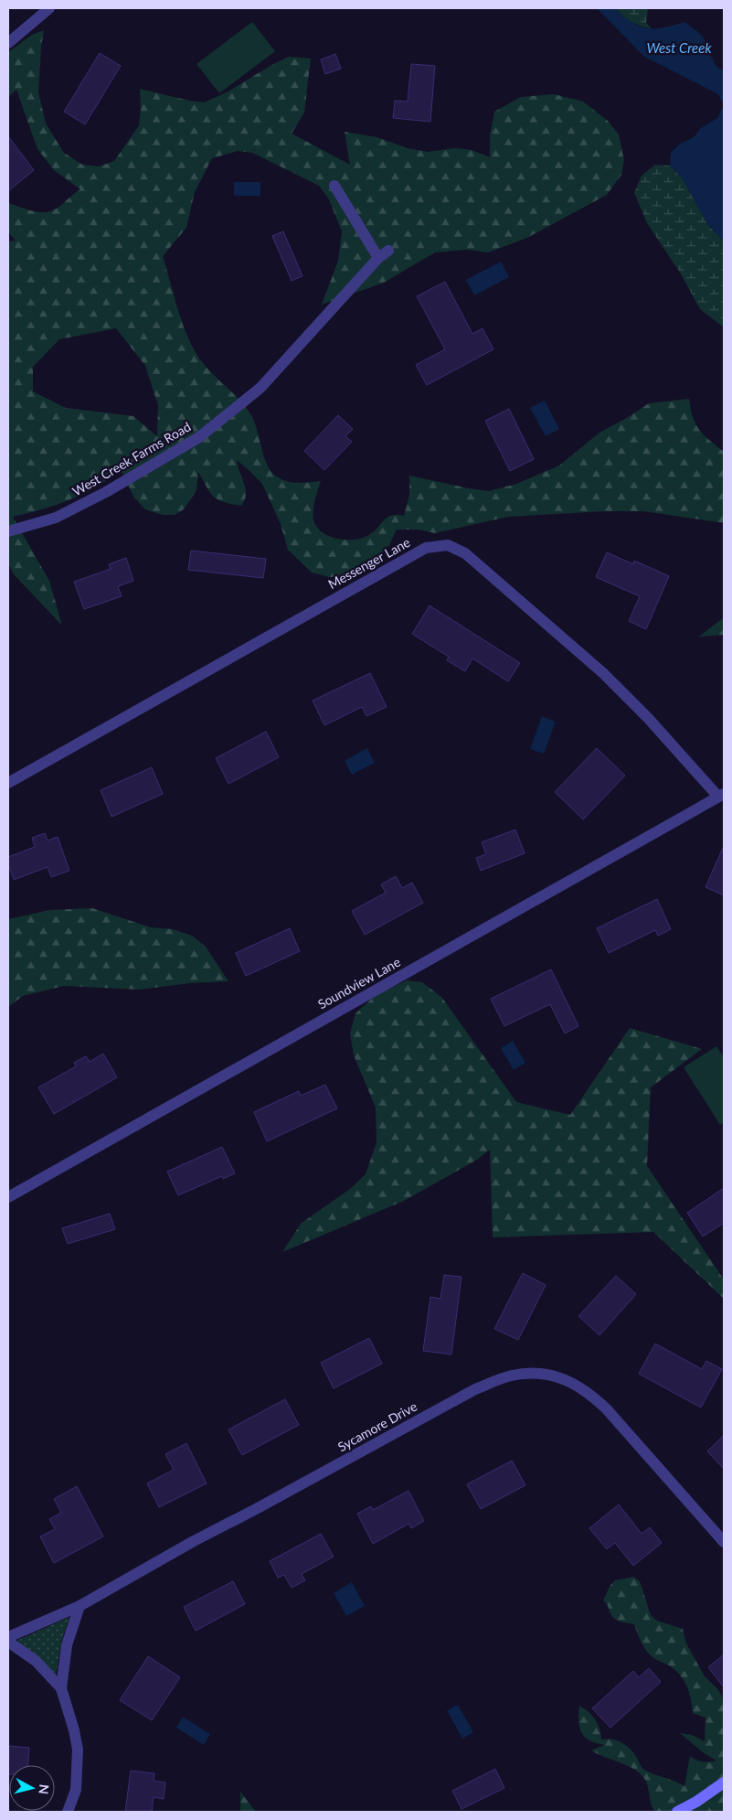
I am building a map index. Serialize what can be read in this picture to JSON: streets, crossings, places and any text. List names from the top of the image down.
{
  "streets": {
    "street": [
      "West Creek Farms Road",
      "Messenger Lane",
      "Soundview Lane",
      "Sycamore Drive"
    ]
  },
  "crossings": [
    ["Messenger Lane", "Soundview Lane"]
  ],
  "water": ["West Creek"],
  "north": "right"
}
